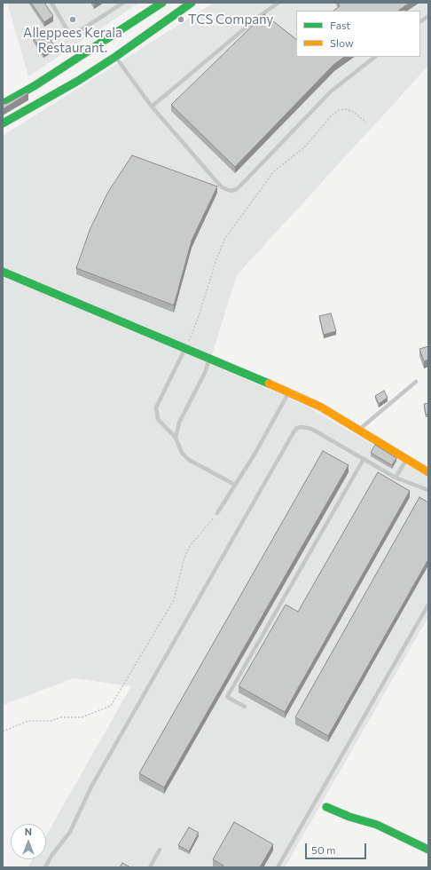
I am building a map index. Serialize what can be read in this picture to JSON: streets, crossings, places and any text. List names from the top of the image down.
{
  "places": ["Alleppees Kerala Restaurant.", "TCS Company"],
  "legend": ["Fast", "Slow"],
  "scale_bar": "50 m",
  "north": "top"
}
